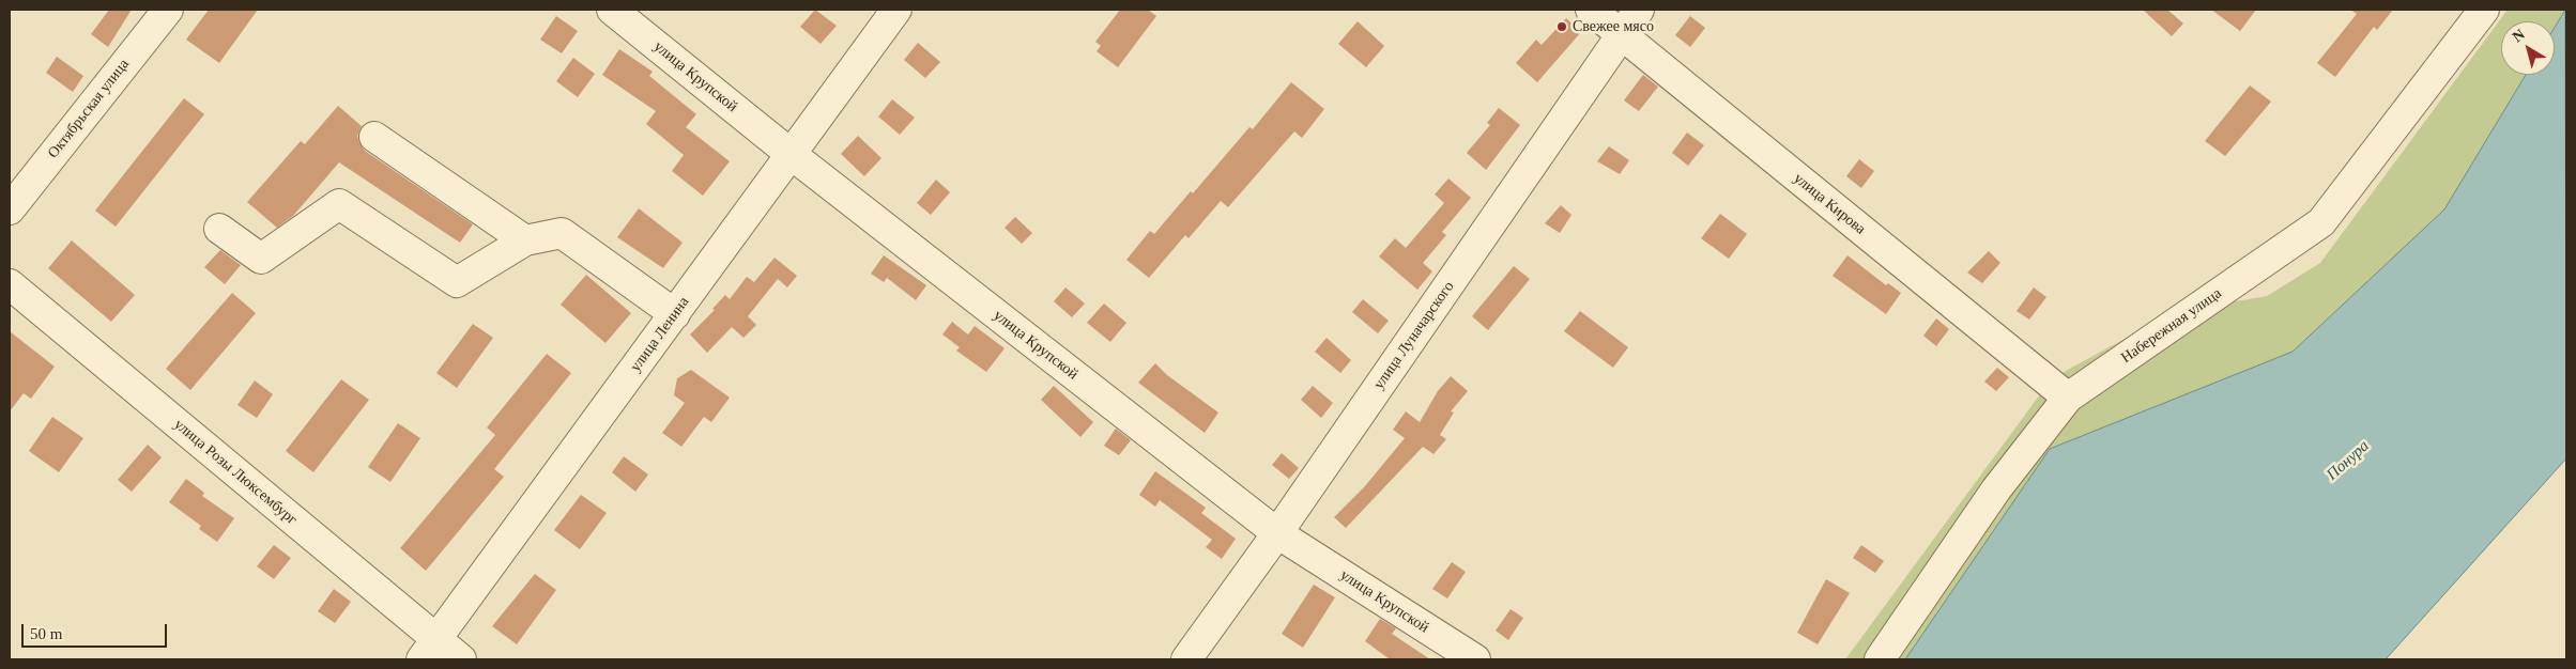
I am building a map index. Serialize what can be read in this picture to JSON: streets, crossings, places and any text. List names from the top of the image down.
{
  "streets": {
    "street": [
      "улица Крупской",
      "Октябрьская улица",
      "улица Кирова",
      "Набережная улица",
      "улица Ленина",
      "улица Луначарского",
      "улица Розы Люксембург"
    ]
  },
  "crossings": [
    ["улица Крупской", "улица Ленина"],
    ["улица Крупской", "улица Луначарского"],
    ["улица Кирова", "Набережная улица"],
    ["улица Кирова", "улица Луначарского"],
    ["улица Ленина", "улица Розы Люксембург"]
  ],
  "water": ["Понура"],
  "places": ["Свежее мясо"],
  "scale_bar": "50 m",
  "north": "top left"
}
